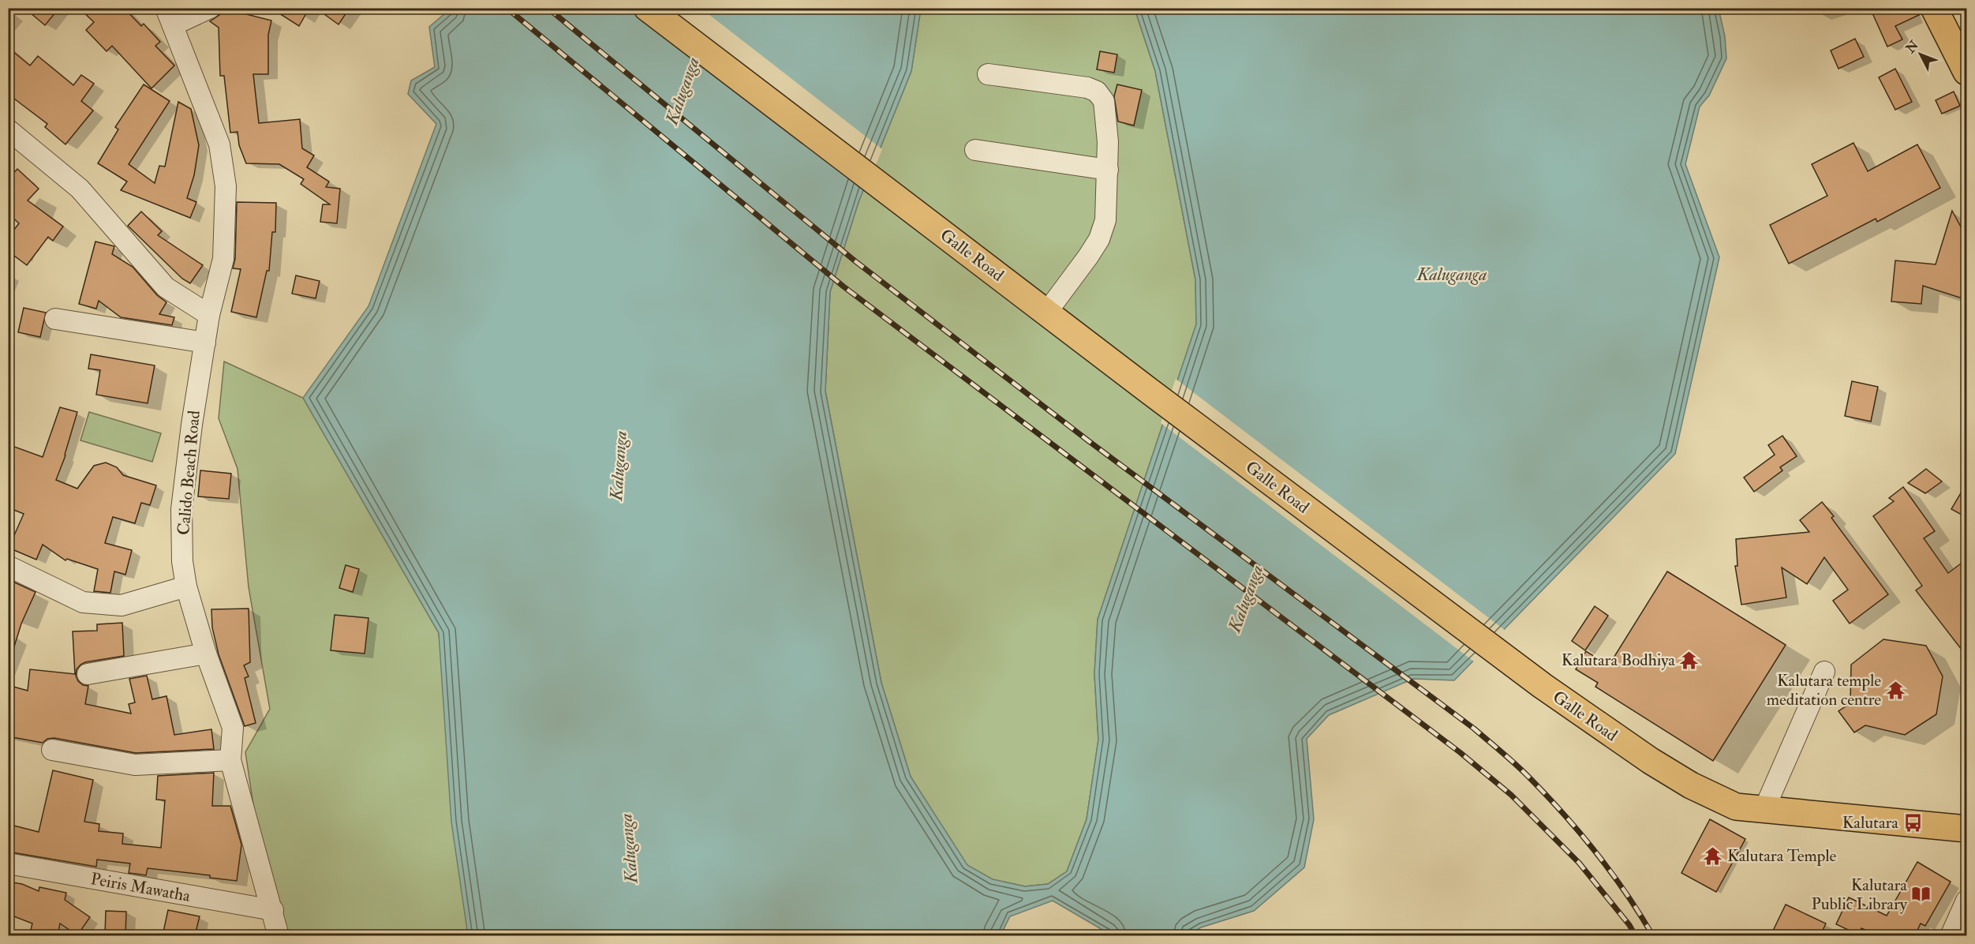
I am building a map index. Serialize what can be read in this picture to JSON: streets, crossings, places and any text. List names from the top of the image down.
{
  "streets": {
    "main road": ["Galle Road"],
    "street": ["Calido Beach Road", "Peiris Mawatha"]
  },
  "crossings": [
    ["Calido Beach Road", "Peiris Mawatha"]
  ],
  "water": ["Kaluganga"],
  "places": {
    "temple": ["Kalutara Bodhiya", "Kalutara temple meditation centre", "Kalutara Temple"],
    "bus stop": ["Kalutara"],
    "library": ["Kalutara Public Library"]
  },
  "north": "top left"
}
